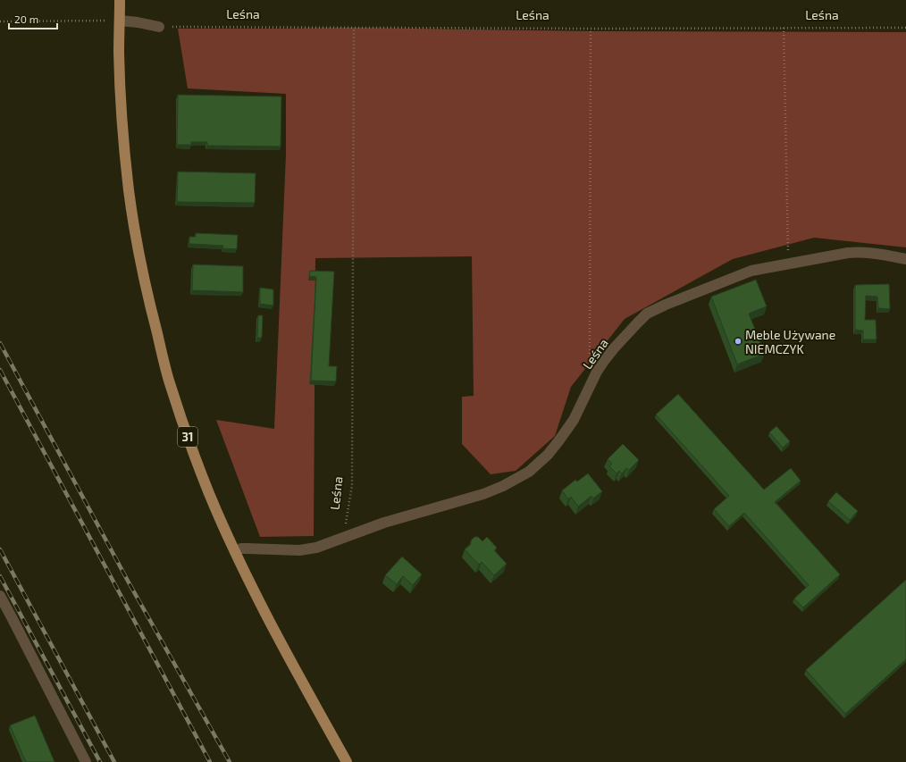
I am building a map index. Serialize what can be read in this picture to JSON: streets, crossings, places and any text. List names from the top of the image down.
{
  "streets": {
    "main road": ["31"],
    "street": ["Leśna"]
  },
  "crossings": [
    ["Leśna", "31"]
  ],
  "places": ["Meble Używane NIEMCZYK"],
  "scale_bar": "20 m"
}
